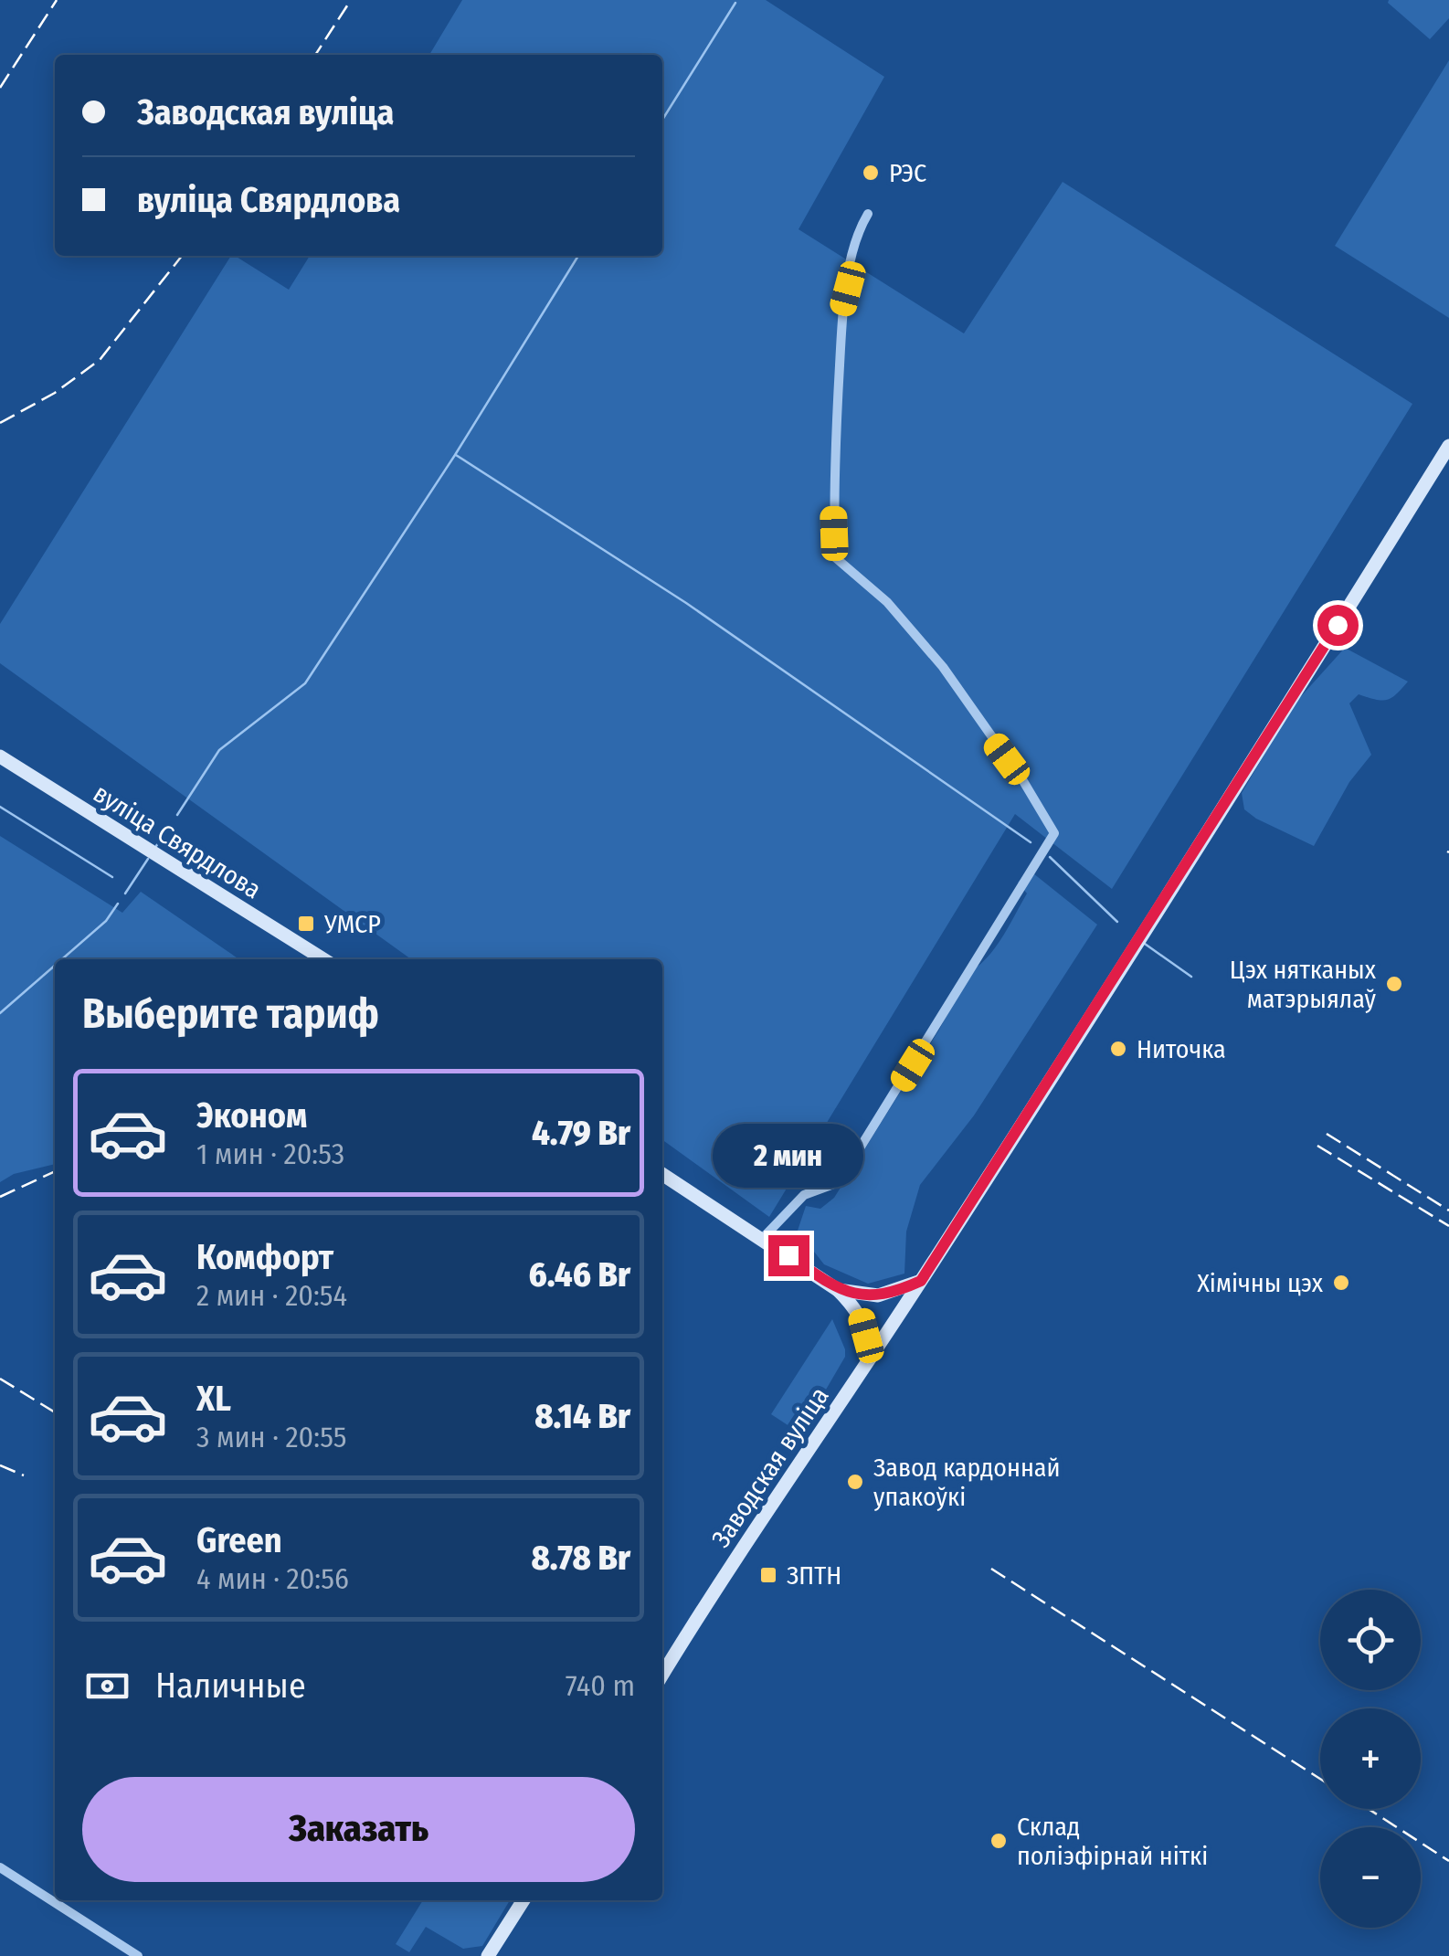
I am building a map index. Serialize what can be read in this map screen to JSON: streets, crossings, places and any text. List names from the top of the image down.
{
  "streets": {
    "main road": ["вуліца Свярдлова", "Заводская вуліца"]
  },
  "places": {
    "other": [
      "РЭС",
      "Цэх нятканых матэрыялаў",
      "Ниточка",
      "Хімічны цэх",
      "Завод кардоннай упакоўкі",
      "Склад поліэфірнай ніткі"
    ],
    "transit": ["УМСР", "ЗПТН"]
  },
  "page": {
    "banner": ["Заводская вуліца", "вуліца Свярдлова"],
    "heading": "Выберите тариф",
    "list": [
      {
        "name": "Эконом",
        "note": "1 мин · 20:53",
        "value": "4.79 Br"
      },
      {
        "name": "Комфорт",
        "note": "2 мин · 20:54",
        "value": "6.46 Br"
      },
      {
        "name": "XL",
        "note": "3 мин · 20:55",
        "value": "8.14 Br"
      },
      {
        "name": "Green",
        "note": "4 мин · 20:56",
        "value": "8.78 Br"
      }
    ],
    "bubble": "2 мин",
    "map_buttons": ["+", "−"],
    "pay": ["Наличные", "740 m"],
    "buttons": "Заказать"
  }
}
